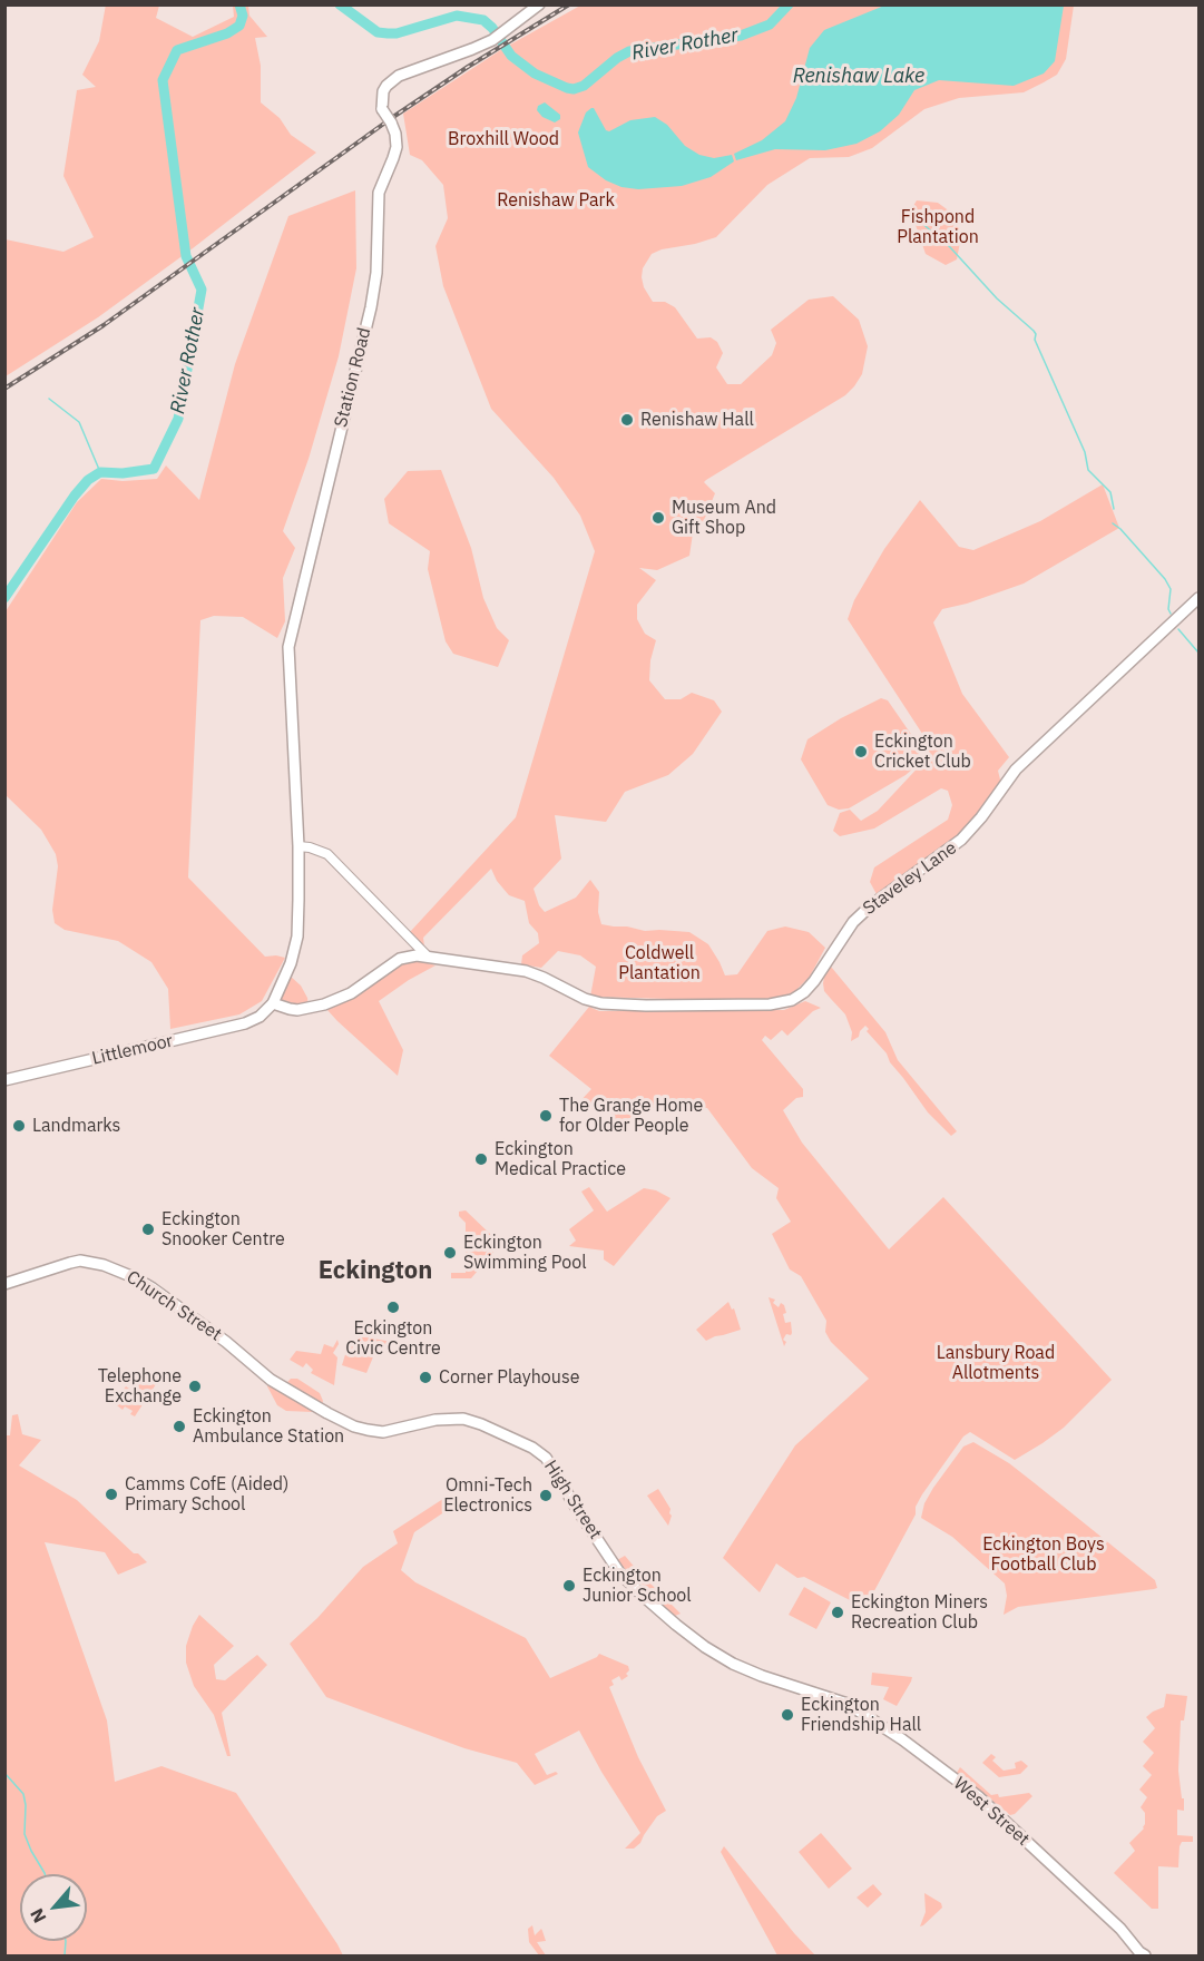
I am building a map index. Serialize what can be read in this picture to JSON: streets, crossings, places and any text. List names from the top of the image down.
{
  "streets": {
    "main road": [
      "Station Road",
      "Staveley Lane",
      "Littlemoor",
      "Church Street",
      "High Street",
      "West Street"
    ]
  },
  "crossings": [
    ["Station Road", "Littlemoor"],
    ["Church Street", "High Street"],
    ["High Street", "West Street"]
  ],
  "districts": ["Eckington"],
  "water": ["River Rother", "Renishaw Lake"],
  "parks": [
    "Broxhill Wood",
    "Renishaw Park",
    "Fishpond Plantation",
    "Coldwell Plantation",
    "Lansbury Road Allotments",
    "Eckington Boys Football Club"
  ],
  "places": [
    "Renishaw Hall",
    "Museum And Gift Shop",
    "Eckington Cricket Club",
    "The Grange Home for Older People",
    "Landmarks",
    "Eckington Medical Practice",
    "Eckington Snooker Centre",
    "Eckington Swimming Pool",
    "Eckington Civic Centre",
    "Corner Playhouse",
    "Telephone Exchange",
    "Eckington Ambulance Station",
    "Camms CofE (Aided) Primary School",
    "Omni-Tech Electronics",
    "Eckington Junior School",
    "Eckington Miners Recreation Club",
    "Eckington Friendship Hall"
  ],
  "north": "bottom left"
}
